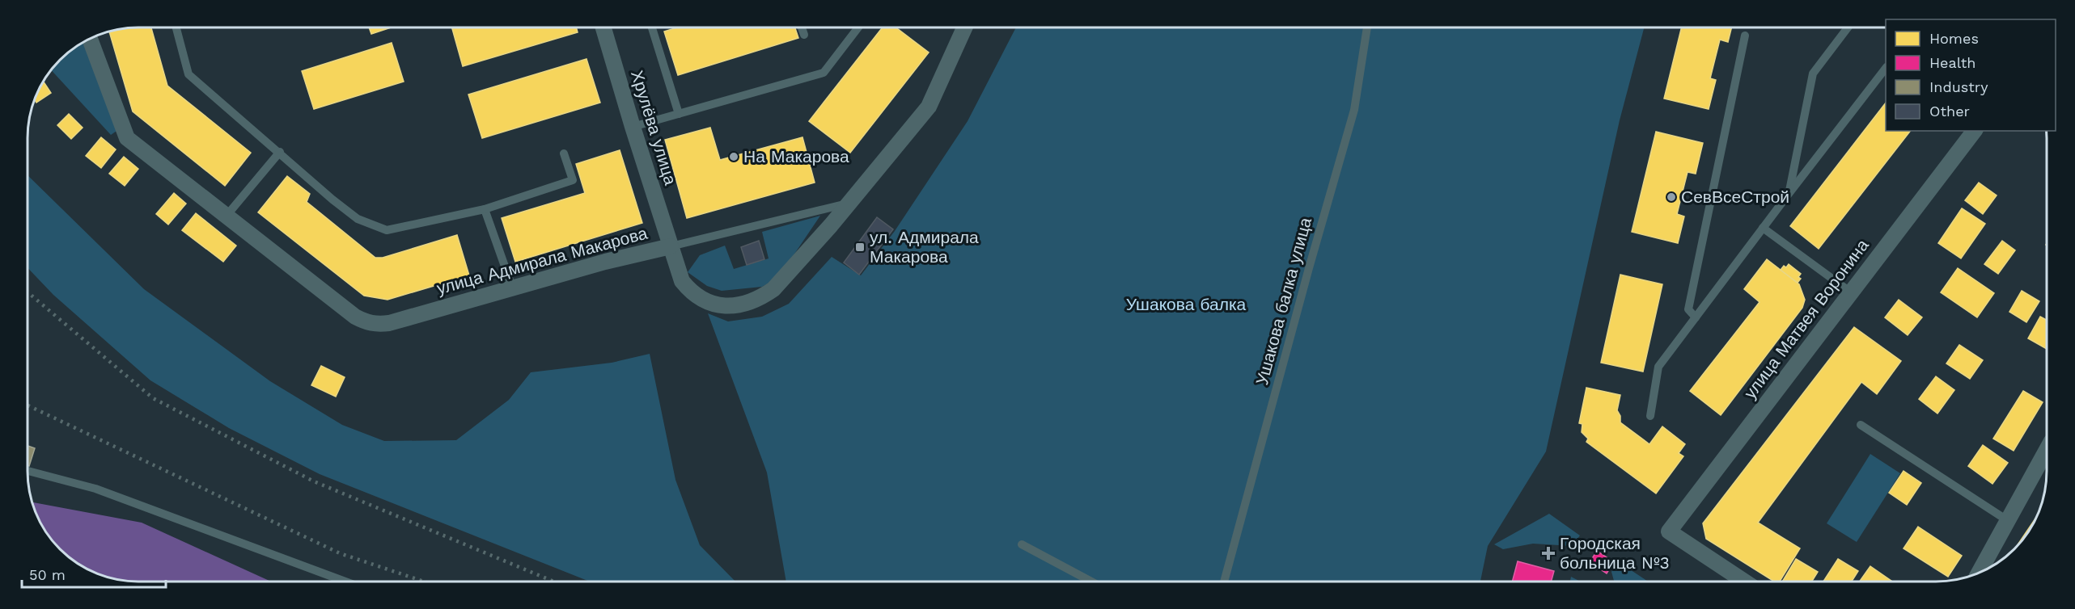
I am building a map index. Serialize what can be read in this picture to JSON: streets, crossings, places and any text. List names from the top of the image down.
{
  "streets": {
    "street": ["Хрулёва улица", "улица Адмирала Макарова", "улица Матвея Воронина"],
    "lane": ["Ушакова балка улица"]
  },
  "crossings": [
    ["Хрулёва улица", "улица Адмирала Макарова"]
  ],
  "parks": ["Ушакова балка"],
  "places": {
    "other": ["На Макарова", "СевВсеСтрой"],
    "transit": ["ул. Адмирала Макарова"],
    "health": ["Городская больница №3"]
  },
  "legend": [
    "Homes",
    "Health",
    "Industry",
    "Other"
  ],
  "scale_bar": "50 m"
}
